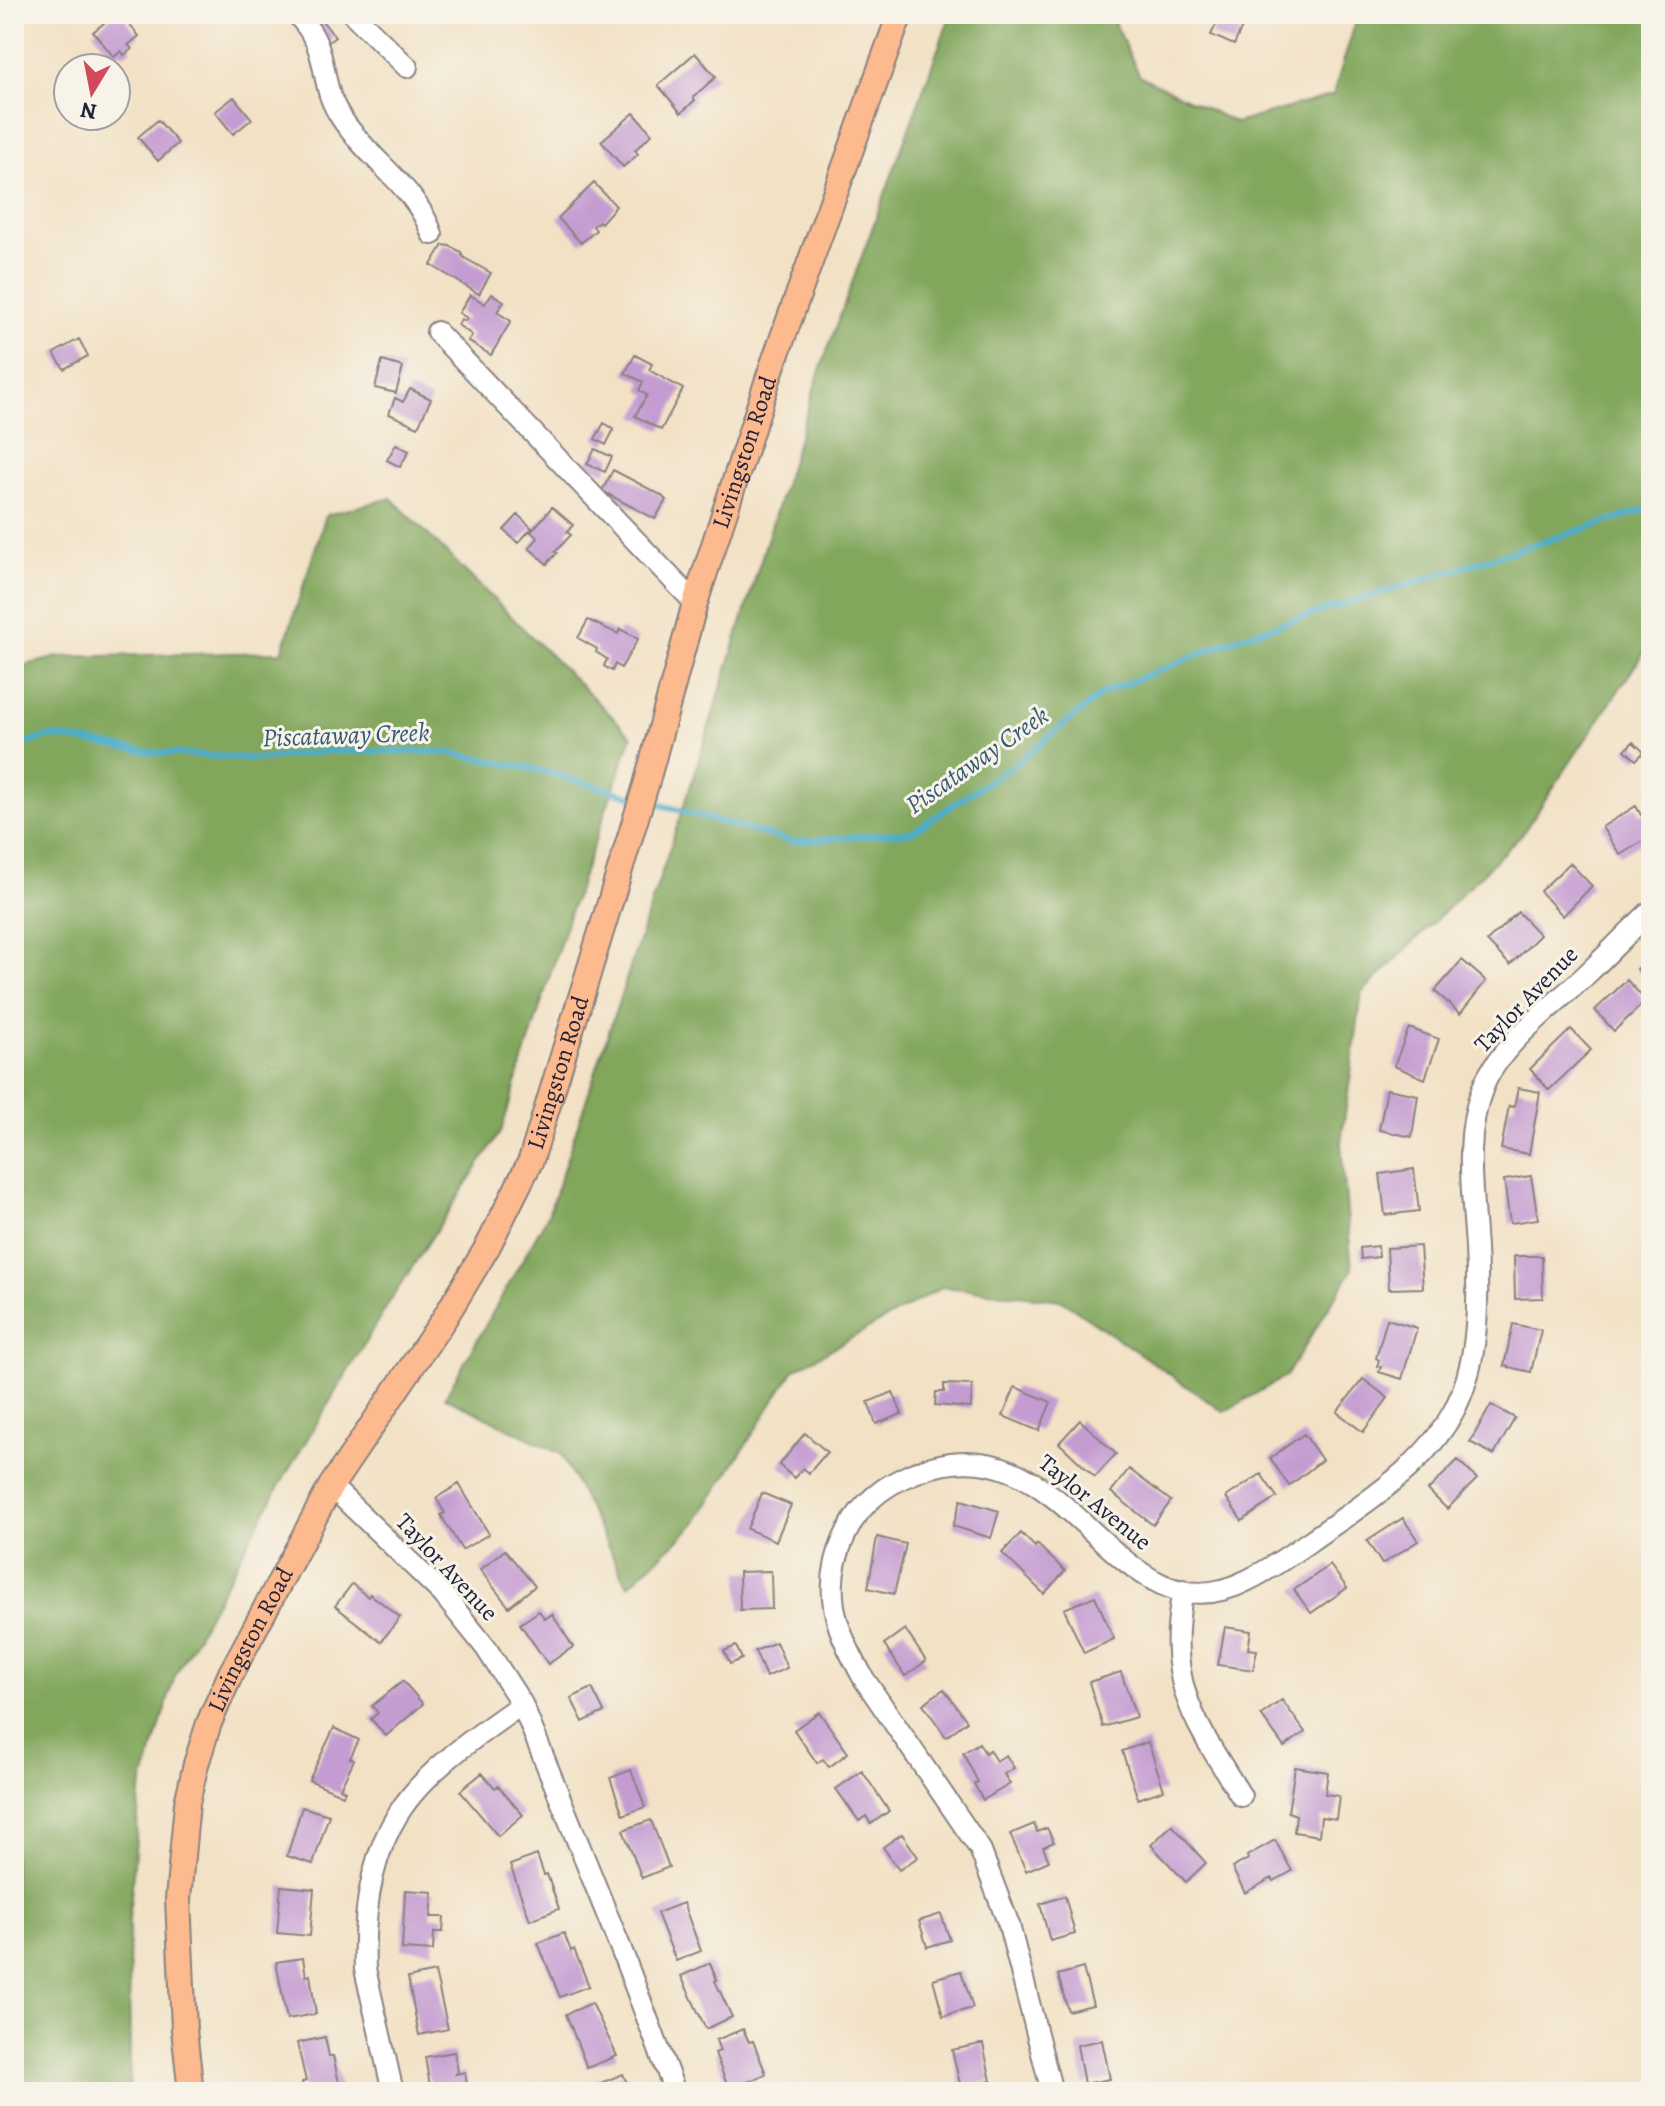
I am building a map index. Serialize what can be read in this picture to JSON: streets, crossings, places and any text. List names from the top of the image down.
{
  "streets": {
    "main road": ["Livingston Road"],
    "street": ["Taylor Avenue"]
  },
  "crossings": [
    ["Livingston Road", "Taylor Avenue"]
  ],
  "water": ["Piscataway Creek"],
  "north": "bottom"
}
